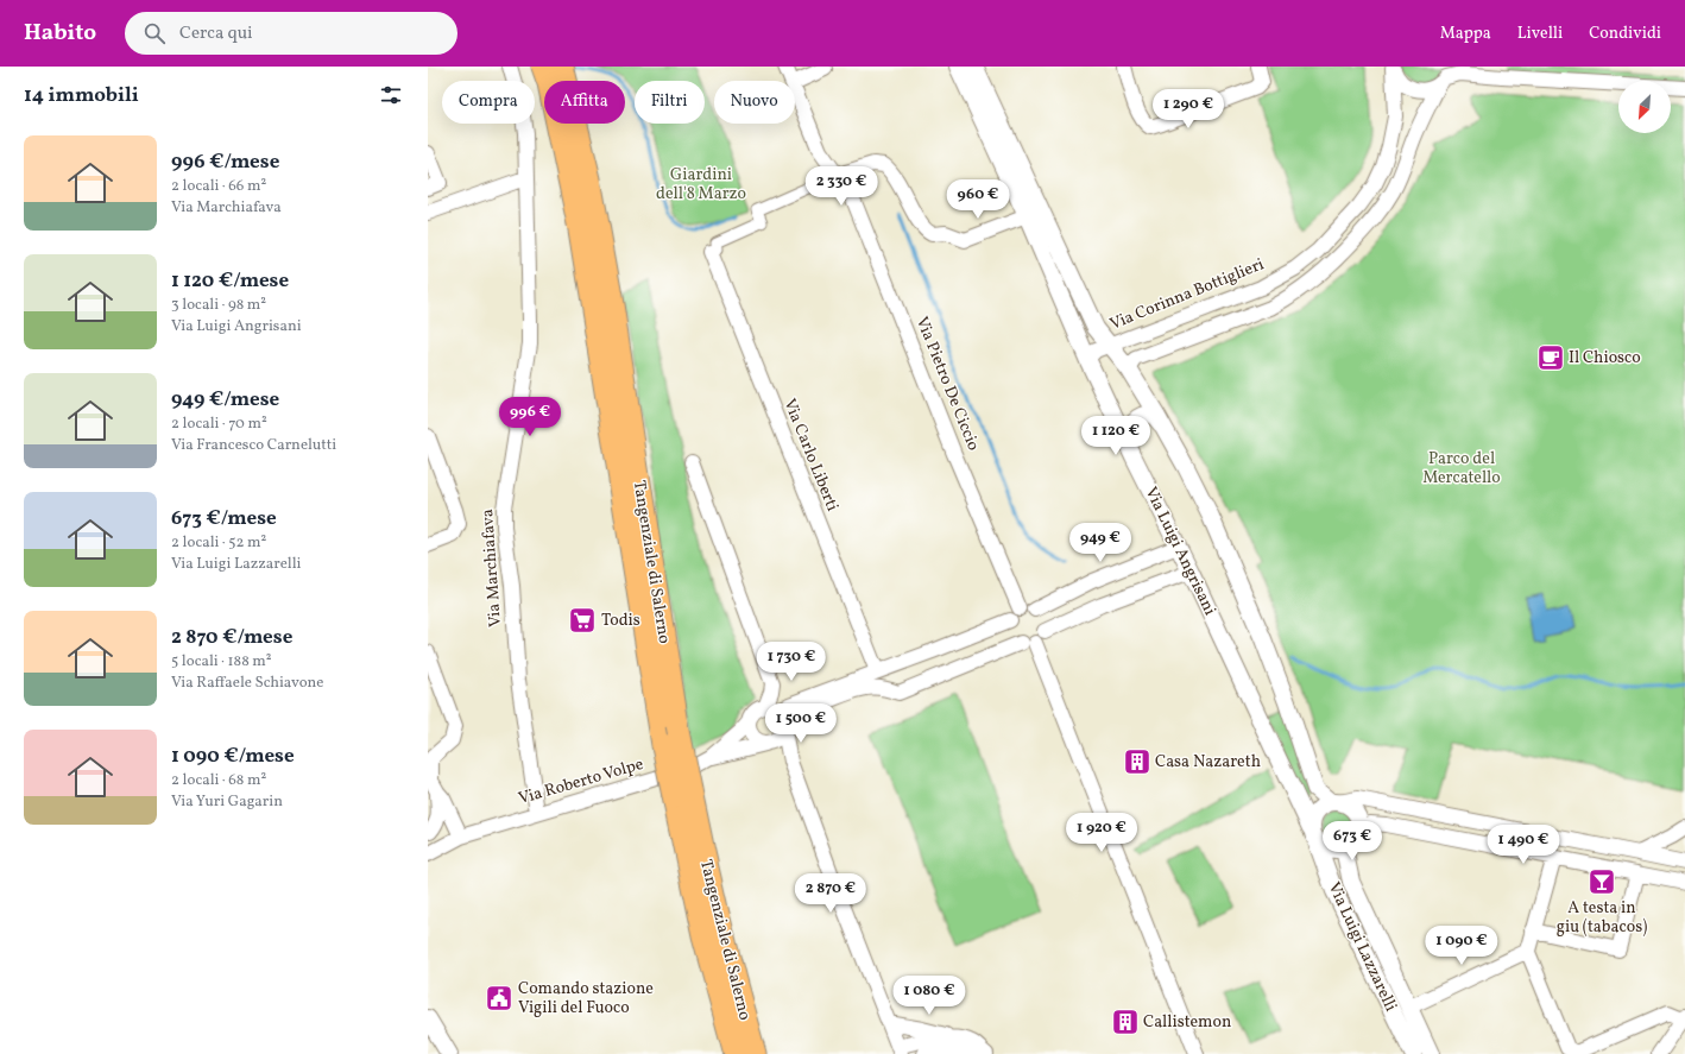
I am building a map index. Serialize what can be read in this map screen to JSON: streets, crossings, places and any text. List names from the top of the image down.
{
  "streets": {
    "highway": ["Tangenziale di Salerno"],
    "street": [
      "Via Corinna Bottiglieri",
      "Via Pietro De Ciccio",
      "Via Carlo Liberti",
      "Via Luigi Angrisani",
      "Via Marchiafava",
      "Via Roberto Volpe",
      "Via Luigi Lazzarelli"
    ]
  },
  "crossings": [
    ["Via Corinna Bottiglieri", "Via Luigi Angrisani"],
    ["Via Luigi Angrisani", "Via Luigi Lazzarelli"],
    ["Via Marchiafava", "Via Roberto Volpe"]
  ],
  "parks": ["Giardini dell'8 Marzo", "Parco del Mercatello"],
  "places": {
    "cafe": ["Il Chiosco"],
    "supermarket": ["Todis"],
    "building": ["Casa Nazareth", "Callistemon"],
    "bar": ["A testa in giu (tabacos)"],
    "public building": ["Comando stazione Vigili del Fuoco"]
  },
  "north": "bottom left",
  "page": {
    "header": "Habito",
    "search": "Cerca qui",
    "nav": ["Mappa", "Livelli", "Condividi"],
    "heading": "14 immobili",
    "chip": [
      "Compra",
      "Affitta",
      "Filtri",
      "Nuovo"
    ],
    "price": [
      "1 290 €",
      "2 330 €",
      "960 €",
      "996 €",
      "1 120 €",
      "949 €",
      "1 730 €",
      "1 500 €",
      "1 920 €",
      "673 €",
      "1 490 €",
      "2 870 €",
      "1 090 €",
      "1 080 €"
    ],
    "list": [
      {
        "name": "996 €/mese",
        "note": "2 locali · 66 m² · Via Marchiafava"
      },
      {
        "name": "1 120 €/mese",
        "note": "3 locali · 98 m² · Via Luigi Angrisani"
      },
      {
        "name": "949 €/mese",
        "note": "2 locali · 70 m² · Via Francesco Carnelutti"
      },
      {
        "name": "673 €/mese",
        "note": "2 locali · 52 m² · Via Luigi Lazzarelli"
      },
      {
        "name": "2 870 €/mese",
        "note": "5 locali · 188 m² · Via Raffaele Schiavone"
      },
      {
        "name": "1 090 €/mese",
        "note": "2 locali · 68 m² · Via Yuri Gagarin"
      }
    ]
  }
}
